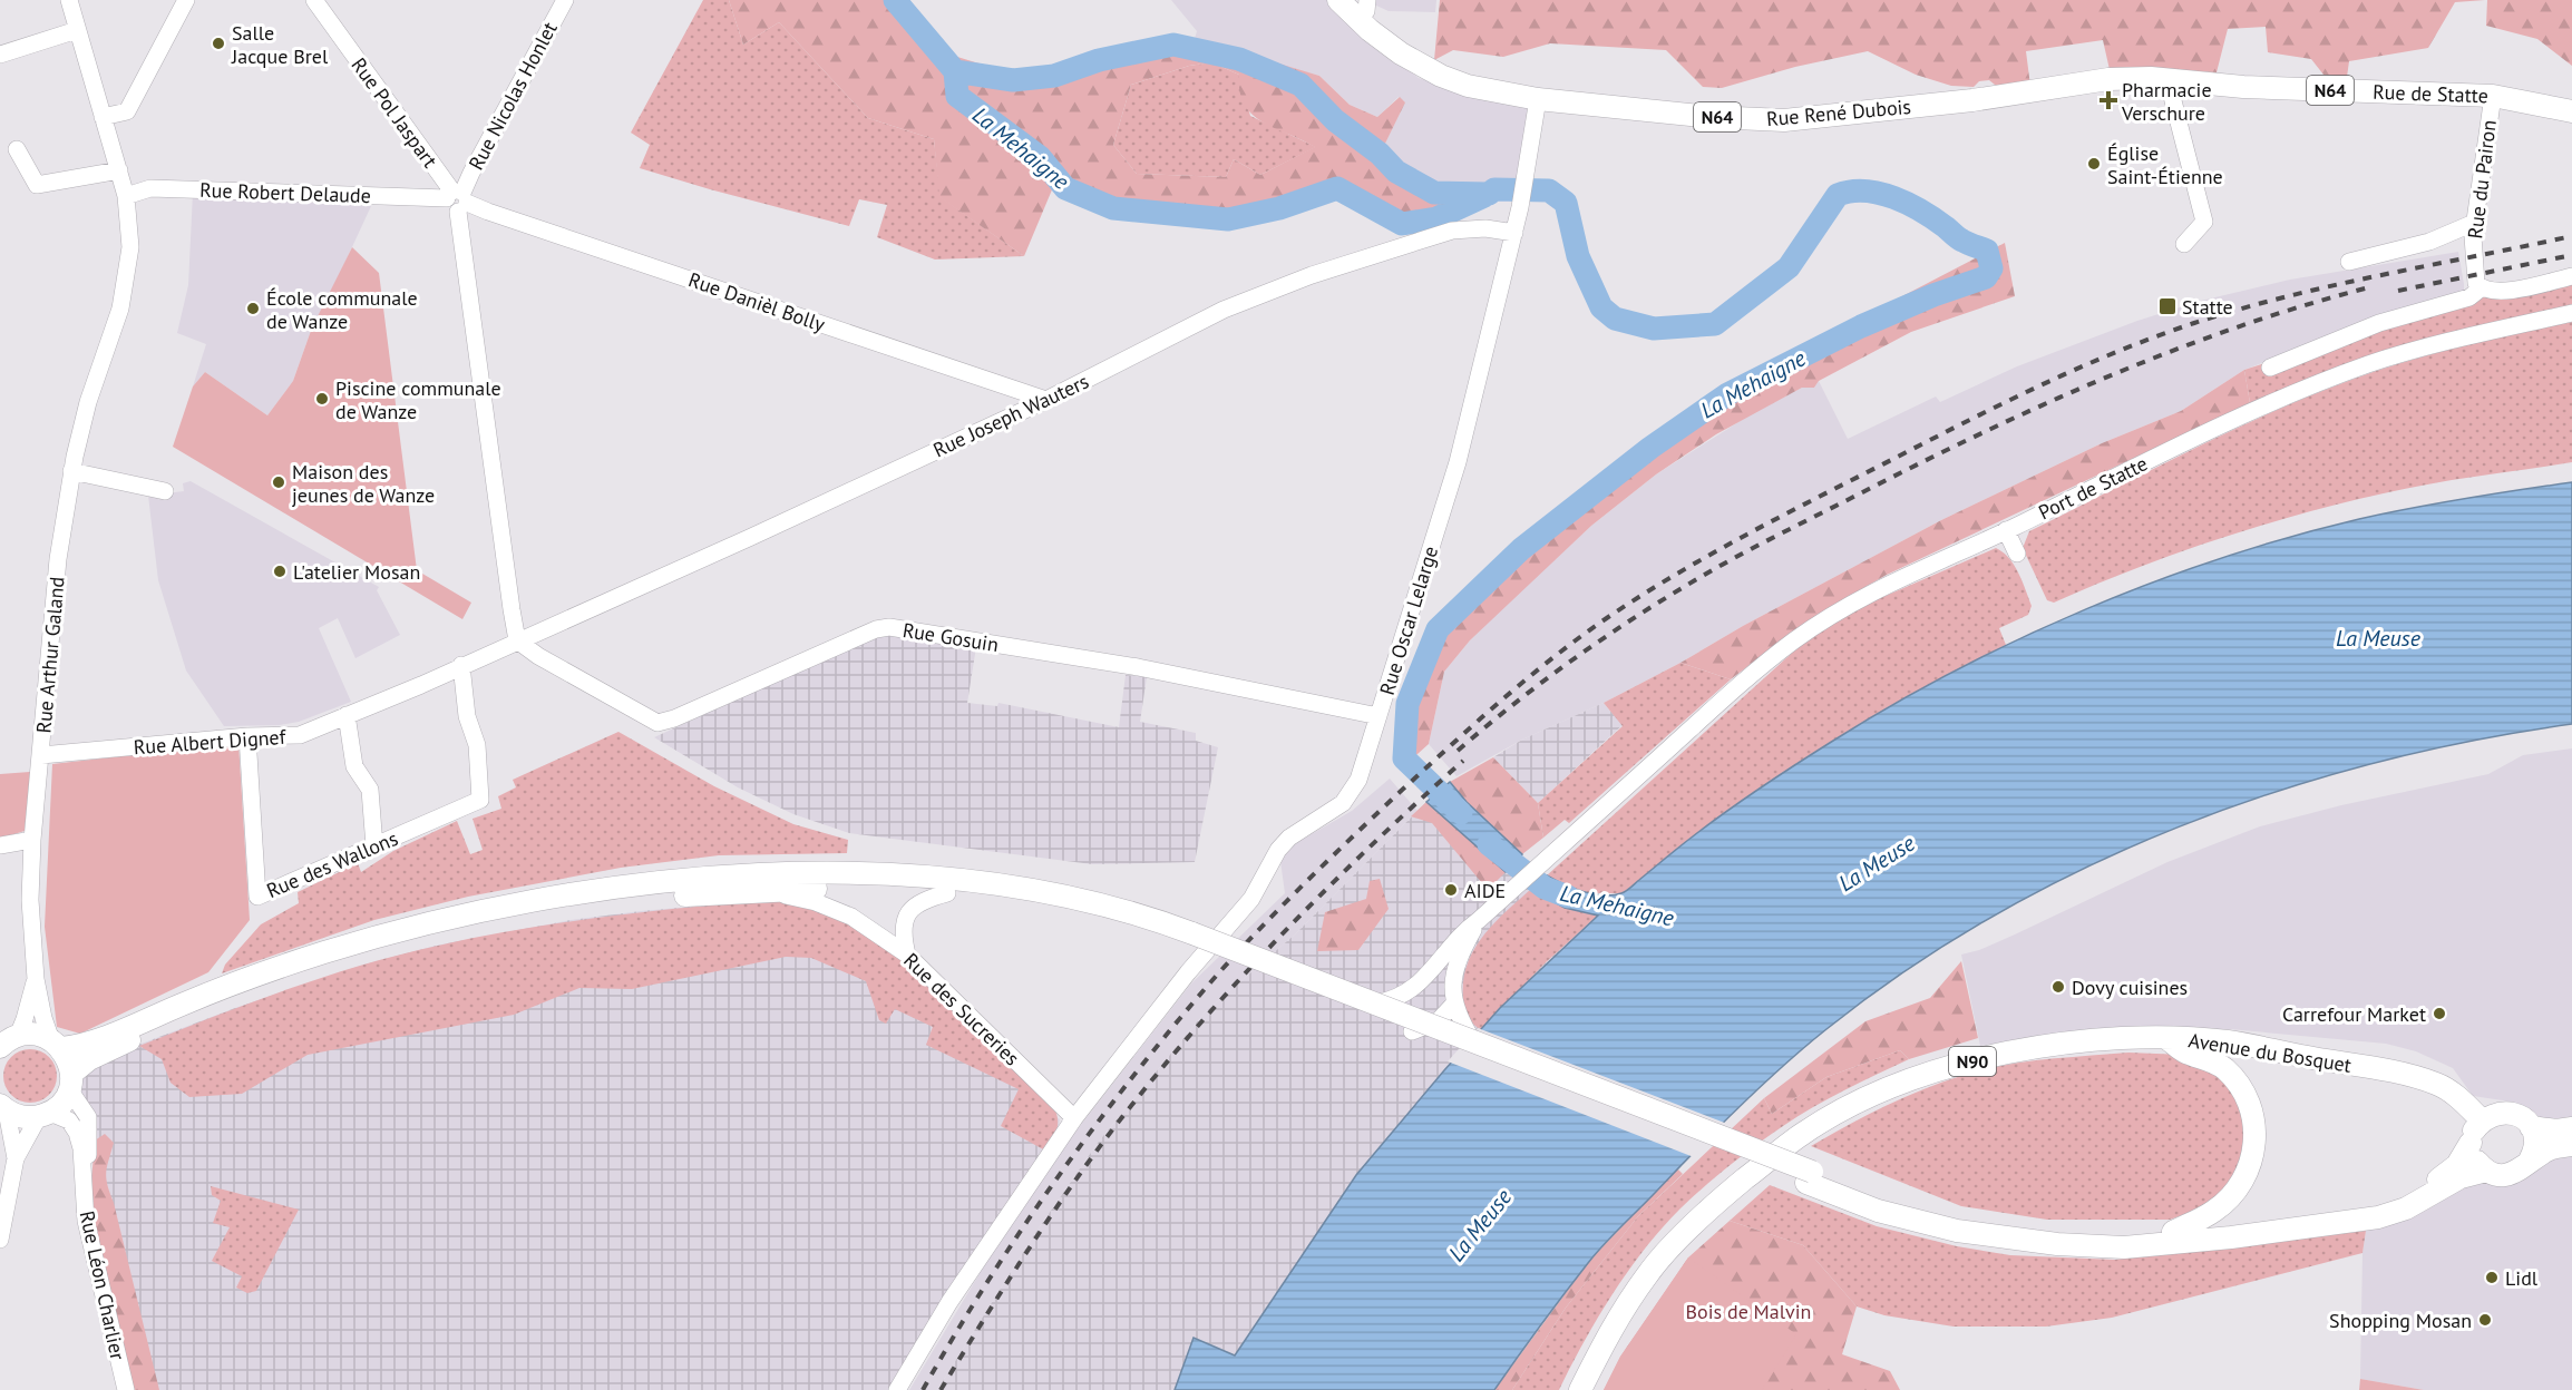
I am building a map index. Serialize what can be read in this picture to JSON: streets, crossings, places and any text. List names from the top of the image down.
{
  "streets": {
    "main road": [
      "N64",
      "Rue de Statte",
      "Rue René Dubois",
      "Avenue du Bosquet",
      "N90"
    ],
    "street": [
      "Rue Nicolas Honlet",
      "Rue Pol Jaspart",
      "Rue du Pairon",
      "Rue Robert Delaude",
      "Rue Danièl Bolly",
      "Rue Joseph Wauters",
      "Port de Statte",
      "Rue Oscar Lelarge",
      "Rue Gosuin",
      "Rue Arthur Galand",
      "Rue Albert Dignef",
      "Rue des Wallons",
      "Rue des Sucreries",
      "Rue Léon Charlier"
    ]
  },
  "crossings": [
    ["Rue de Statte", "Rue René Dubois"],
    ["Rue de Statte", "Rue du Pairon"],
    ["Rue Nicolas Honlet", "Rue Pol Jaspart"],
    ["Rue Nicolas Honlet", "Rue Robert Delaude"],
    ["Rue Nicolas Honlet", "Rue Danièl Bolly"],
    ["Rue Pol Jaspart", "Rue Robert Delaude"],
    ["Rue Pol Jaspart", "Rue Danièl Bolly"],
    ["Rue René Dubois", "Rue Oscar Lelarge"],
    ["Rue Robert Delaude", "Rue Danièl Bolly"],
    ["Rue Robert Delaude", "Rue Arthur Galand"],
    ["Rue Danièl Bolly", "Rue Joseph Wauters"],
    ["Rue Joseph Wauters", "Rue Oscar Lelarge"],
    ["Rue Joseph Wauters", "Rue Gosuin"],
    ["Rue Joseph Wauters", "Rue Albert Dignef"],
    ["Rue Oscar Lelarge", "Rue Gosuin"],
    ["Rue Oscar Lelarge", "Rue des Sucreries"],
    ["Rue Gosuin", "Rue Albert Dignef"],
    ["Rue Arthur Galand", "Rue Albert Dignef"],
    ["Rue Albert Dignef", "Rue des Wallons"]
  ],
  "water": ["La Mehaigne", "La Meuse"],
  "parks": ["Bois de Malvin"],
  "places": {
    "other": [
      "Salle Jacque Brel",
      "Église Saint-Étienne",
      "École communale de Wanze",
      "Piscine communale de Wanze",
      "Maison des jeunes de Wanze",
      "L'atelier Mosan",
      "AIDE",
      "Dovy cuisines",
      "Carrefour Market",
      "Lidl",
      "Shopping Mosan"
    ],
    "health": ["Pharmacie Verschure"],
    "transit": ["Statte"]
  }
}
